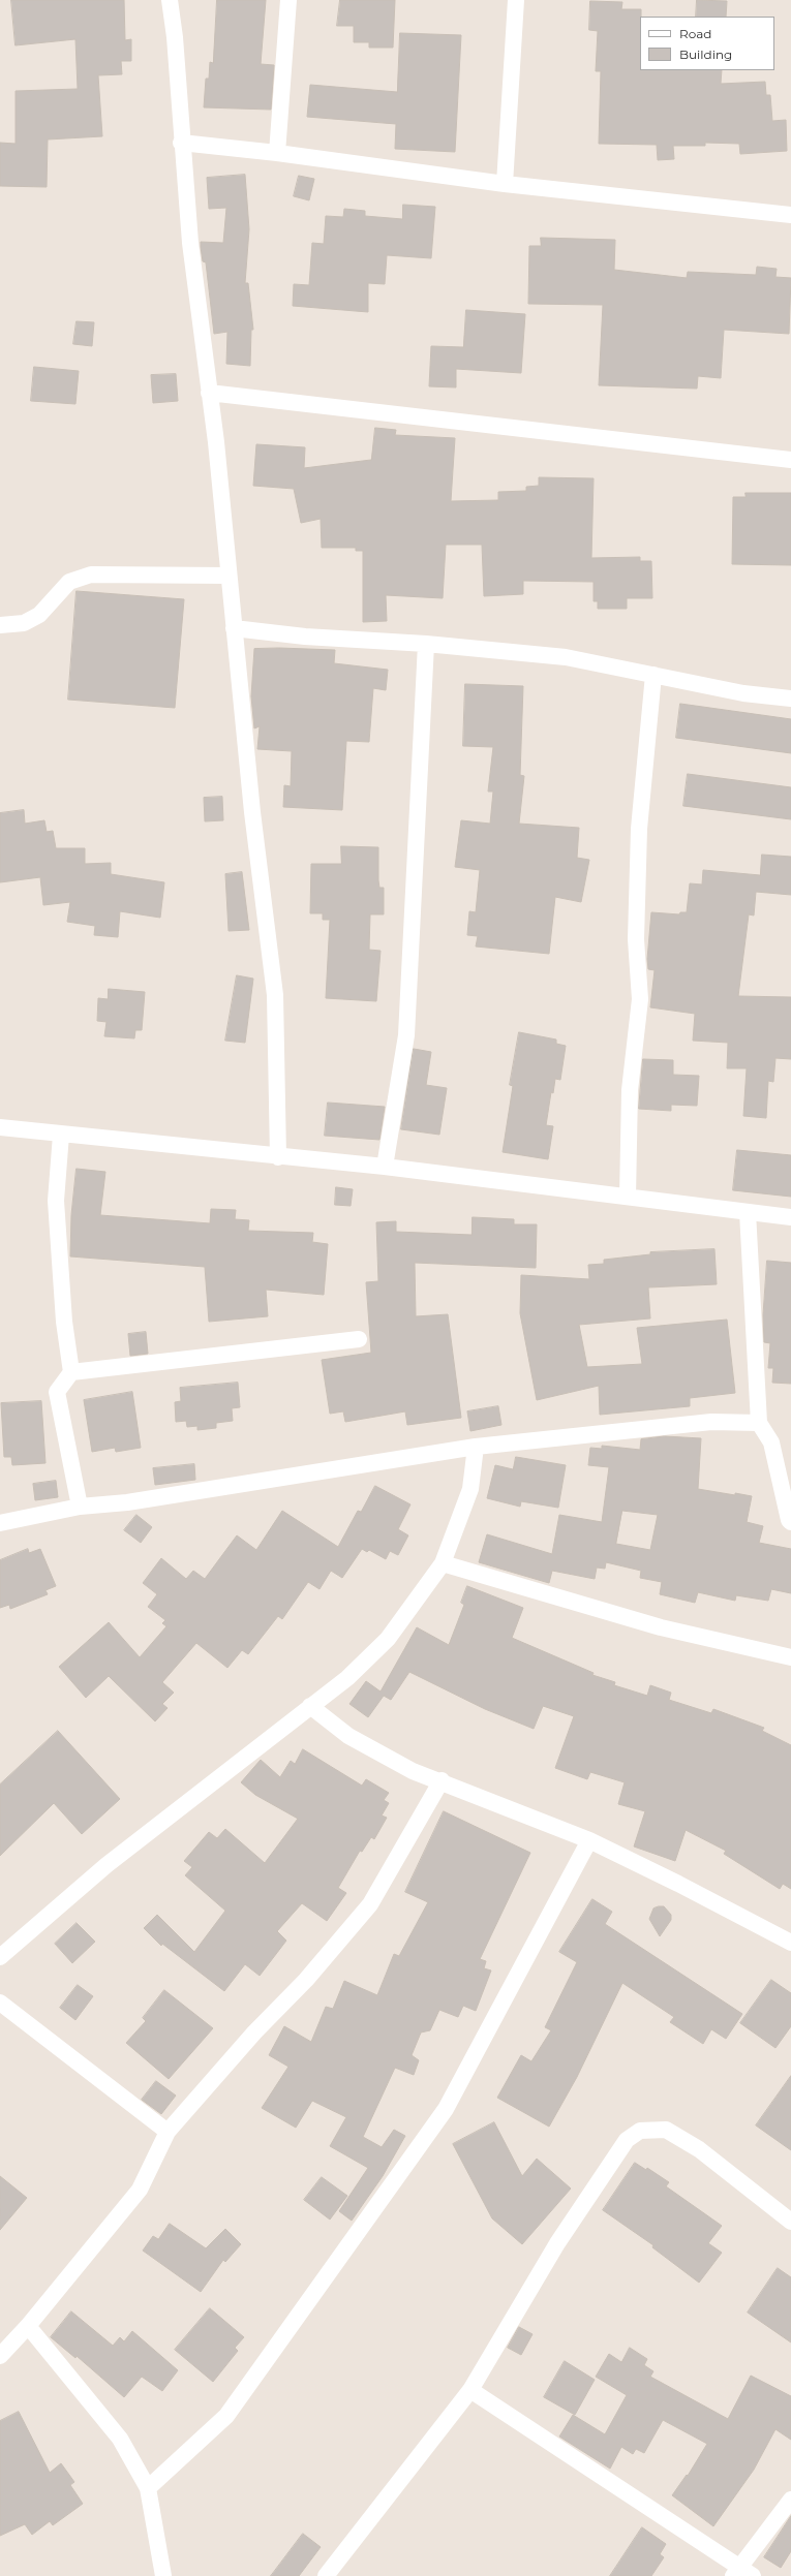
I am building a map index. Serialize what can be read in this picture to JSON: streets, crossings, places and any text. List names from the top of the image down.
{
  "legend": ["Road", "Building"]
}
